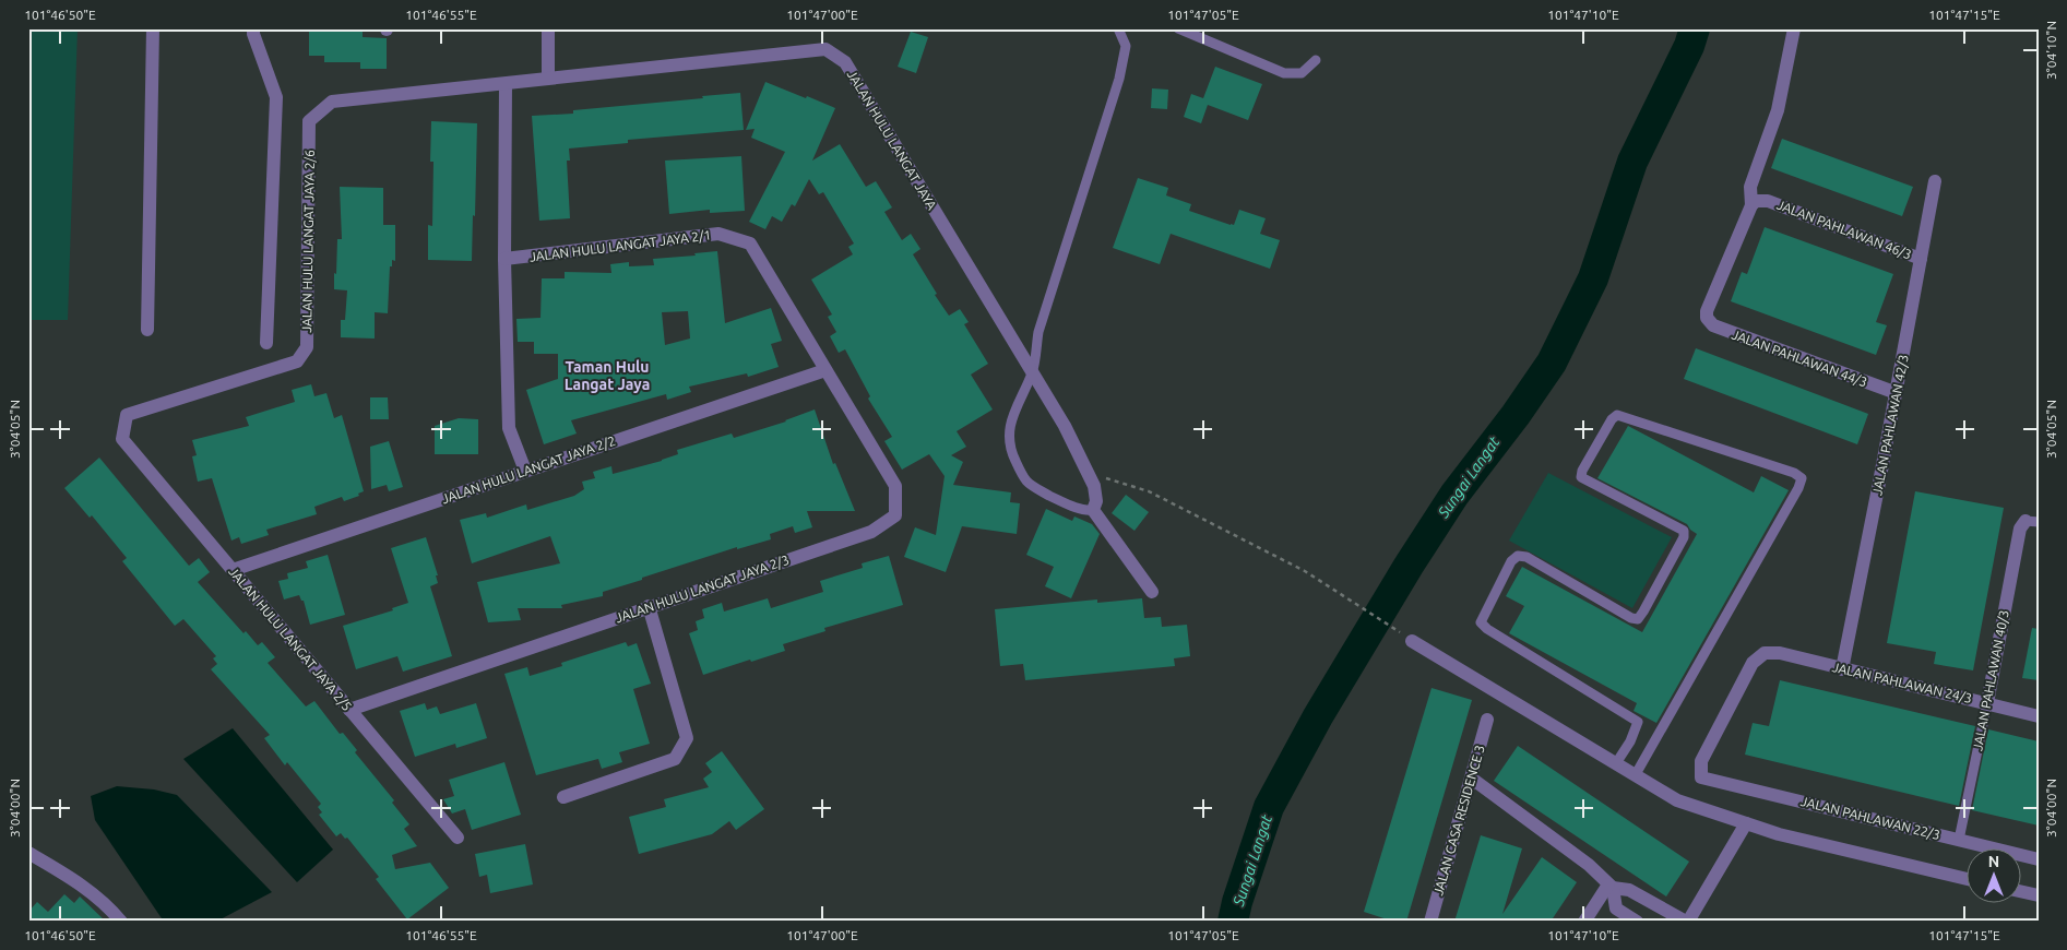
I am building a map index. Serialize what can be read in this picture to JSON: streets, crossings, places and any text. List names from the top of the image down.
{
  "streets": {
    "street": [
      "JALAN HULU LANGAT JAYA",
      "JALAN PAHLAWAN 46/3",
      "JALAN HULU LANGAT JAYA 2/6",
      "JALAN HULU LANGAT JAYA 2/1",
      "JALAN PAHLAWAN 44/3",
      "JALAN PAHLAWAN 42/3",
      "JALAN HULU LANGAT JAYA 2/2",
      "JALAN HULU LANGAT JAYA 2/3",
      "JALAN HULU LANGAT JAYA 2/5",
      "JALAN PAHLAWAN 40/3",
      "JALAN PAHLAWAN 24/3",
      "JALAN PAHLAWAN 22/3",
      "JALAN CASA RESIDENCE 3"
    ]
  },
  "crossings": [
    ["JALAN HULU LANGAT JAYA", "JALAN HULU LANGAT JAYA 2/6"],
    ["JALAN PAHLAWAN 46/3", "JALAN PAHLAWAN 44/3"],
    ["JALAN PAHLAWAN 46/3", "JALAN PAHLAWAN 42/3"],
    ["JALAN HULU LANGAT JAYA 2/6", "JALAN HULU LANGAT JAYA 2/5"],
    ["JALAN HULU LANGAT JAYA 2/1", "JALAN HULU LANGAT JAYA 2/2"],
    ["JALAN HULU LANGAT JAYA 2/1", "JALAN HULU LANGAT JAYA 2/3"],
    ["JALAN PAHLAWAN 44/3", "JALAN PAHLAWAN 42/3"],
    ["JALAN PAHLAWAN 42/3", "JALAN PAHLAWAN 24/3"],
    ["JALAN HULU LANGAT JAYA 2/2", "JALAN HULU LANGAT JAYA 2/3"],
    ["JALAN HULU LANGAT JAYA 2/2", "JALAN HULU LANGAT JAYA 2/5"],
    ["JALAN HULU LANGAT JAYA 2/3", "JALAN HULU LANGAT JAYA 2/5"],
    ["JALAN PAHLAWAN 40/3", "JALAN PAHLAWAN 24/3"],
    ["JALAN PAHLAWAN 40/3", "JALAN PAHLAWAN 22/3"],
    ["JALAN PAHLAWAN 24/3", "JALAN PAHLAWAN 22/3"]
  ],
  "districts": ["Taman Hulu Langat Jaya"],
  "water": ["Sungai Langat"],
  "north": "top",
  "coordinates": [
    "101°46'50\"E",
    "101°46'55\"E",
    "101°47'00\"E",
    "101°47'05\"E",
    "101°47'10\"E",
    "101°47'15\"E",
    "3°04'10\"N",
    "3°04'05\"N",
    "3°04'00\"N"
  ]
}
